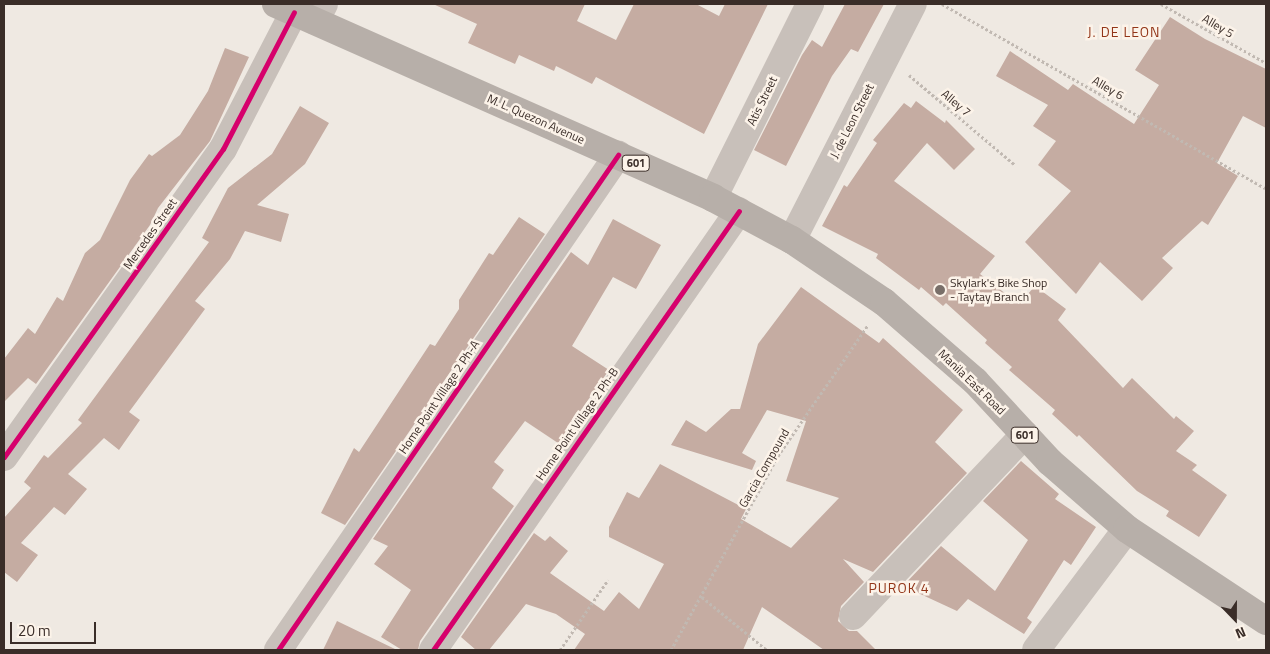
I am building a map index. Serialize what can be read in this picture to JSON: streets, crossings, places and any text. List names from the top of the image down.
{
  "streets": {
    "main road": ["M. L. Quezon Avenue", "601", "Manila East Road"],
    "street": [
      "Atis Street",
      "J. de Leon Street",
      "Mercedes Street",
      "Home Point Village 2 Ph-A",
      "Home Point Village 2 Ph-B"
    ],
    "path": [
      "Alley 5",
      "Alley 6",
      "Alley 7",
      "Garcia Compound"
    ]
  },
  "crossings": [
    ["Atis Street", "M. L. Quezon Avenue"],
    ["Alley 7", "J. de Leon Street"],
    ["M. L. Quezon Avenue", "J. de Leon Street"],
    ["M. L. Quezon Avenue", "Mercedes Street"],
    ["M. L. Quezon Avenue", "Manila East Road"],
    ["M. L. Quezon Avenue", "Home Point Village 2 Ph-A"],
    ["M. L. Quezon Avenue", "Home Point Village 2 Ph-B"],
    ["J. de Leon Street", "Manila East Road"],
    ["Manila East Road", "Garcia Compound"]
  ],
  "districts": ["J. DE LEON", "PUROK 4"],
  "places": ["Skylark's Bike Shop - Taytay Branch"],
  "scale_bar": "20 m",
  "north": "bottom"
}
